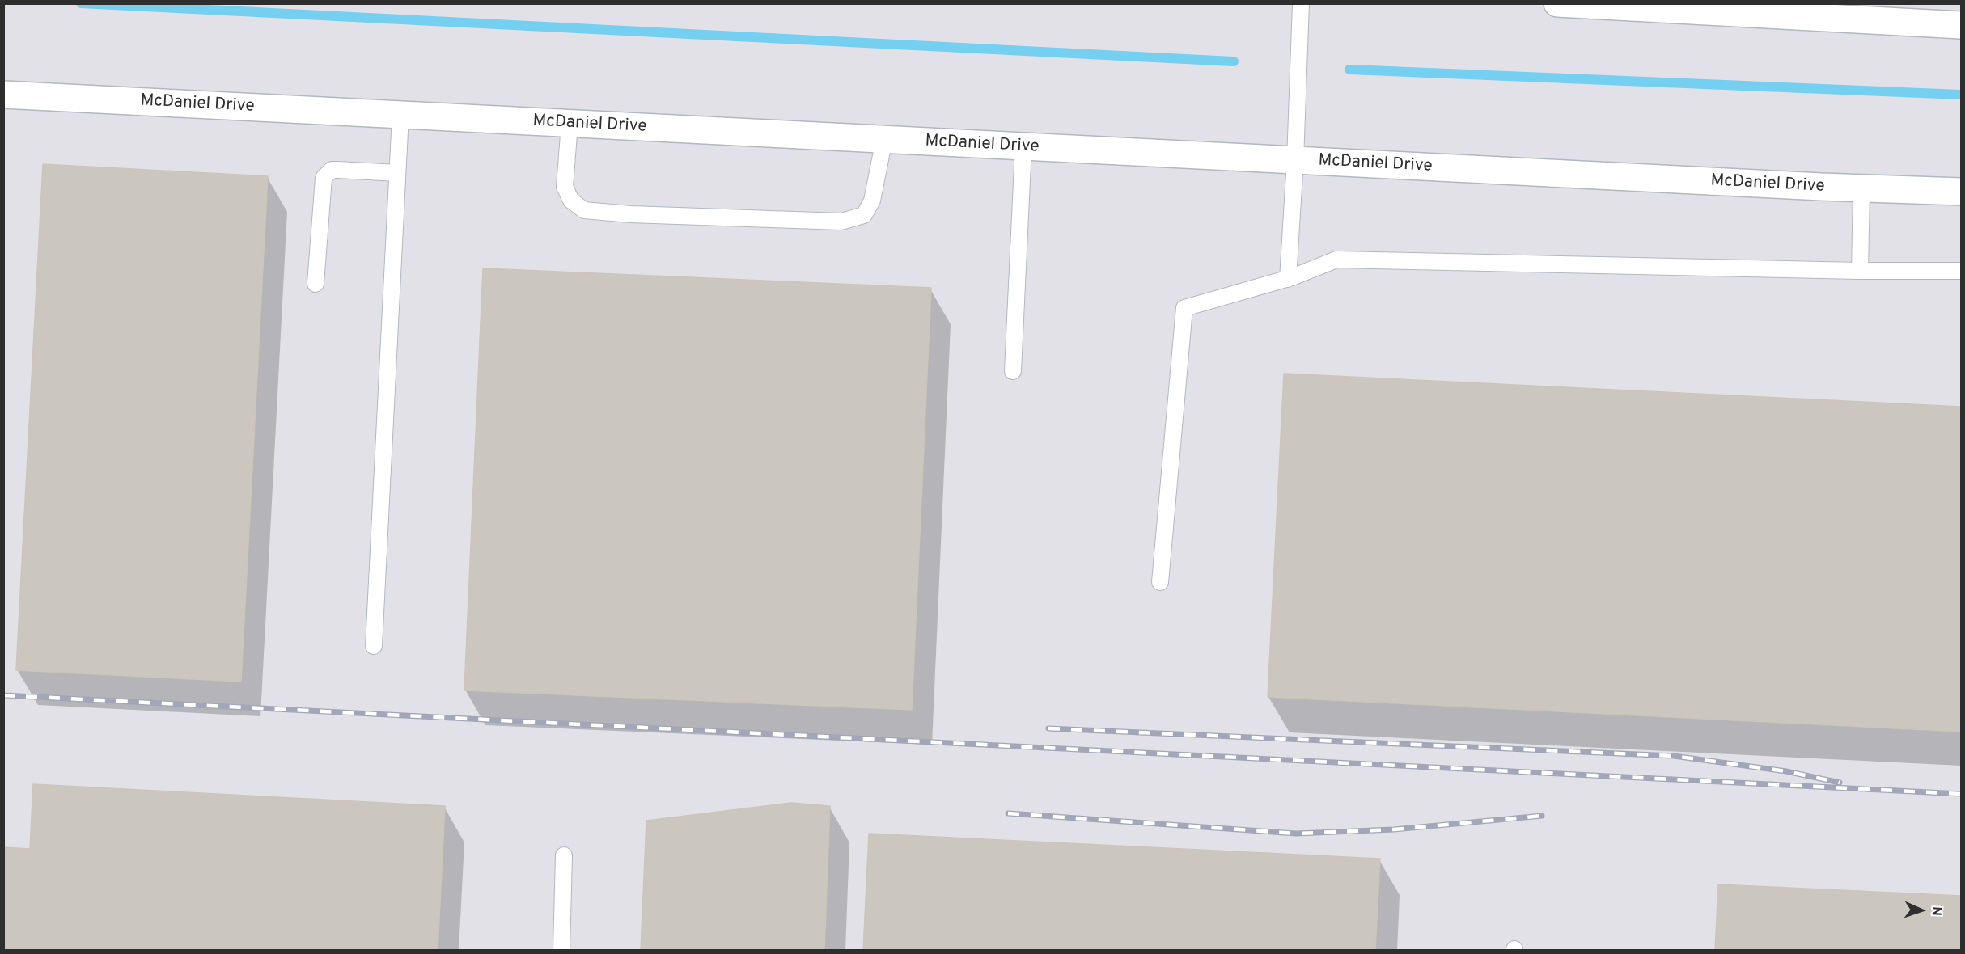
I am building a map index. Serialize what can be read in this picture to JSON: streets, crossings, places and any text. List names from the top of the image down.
{
  "streets": {
    "street": ["McDaniel Drive"]
  },
  "north": "right"
}
